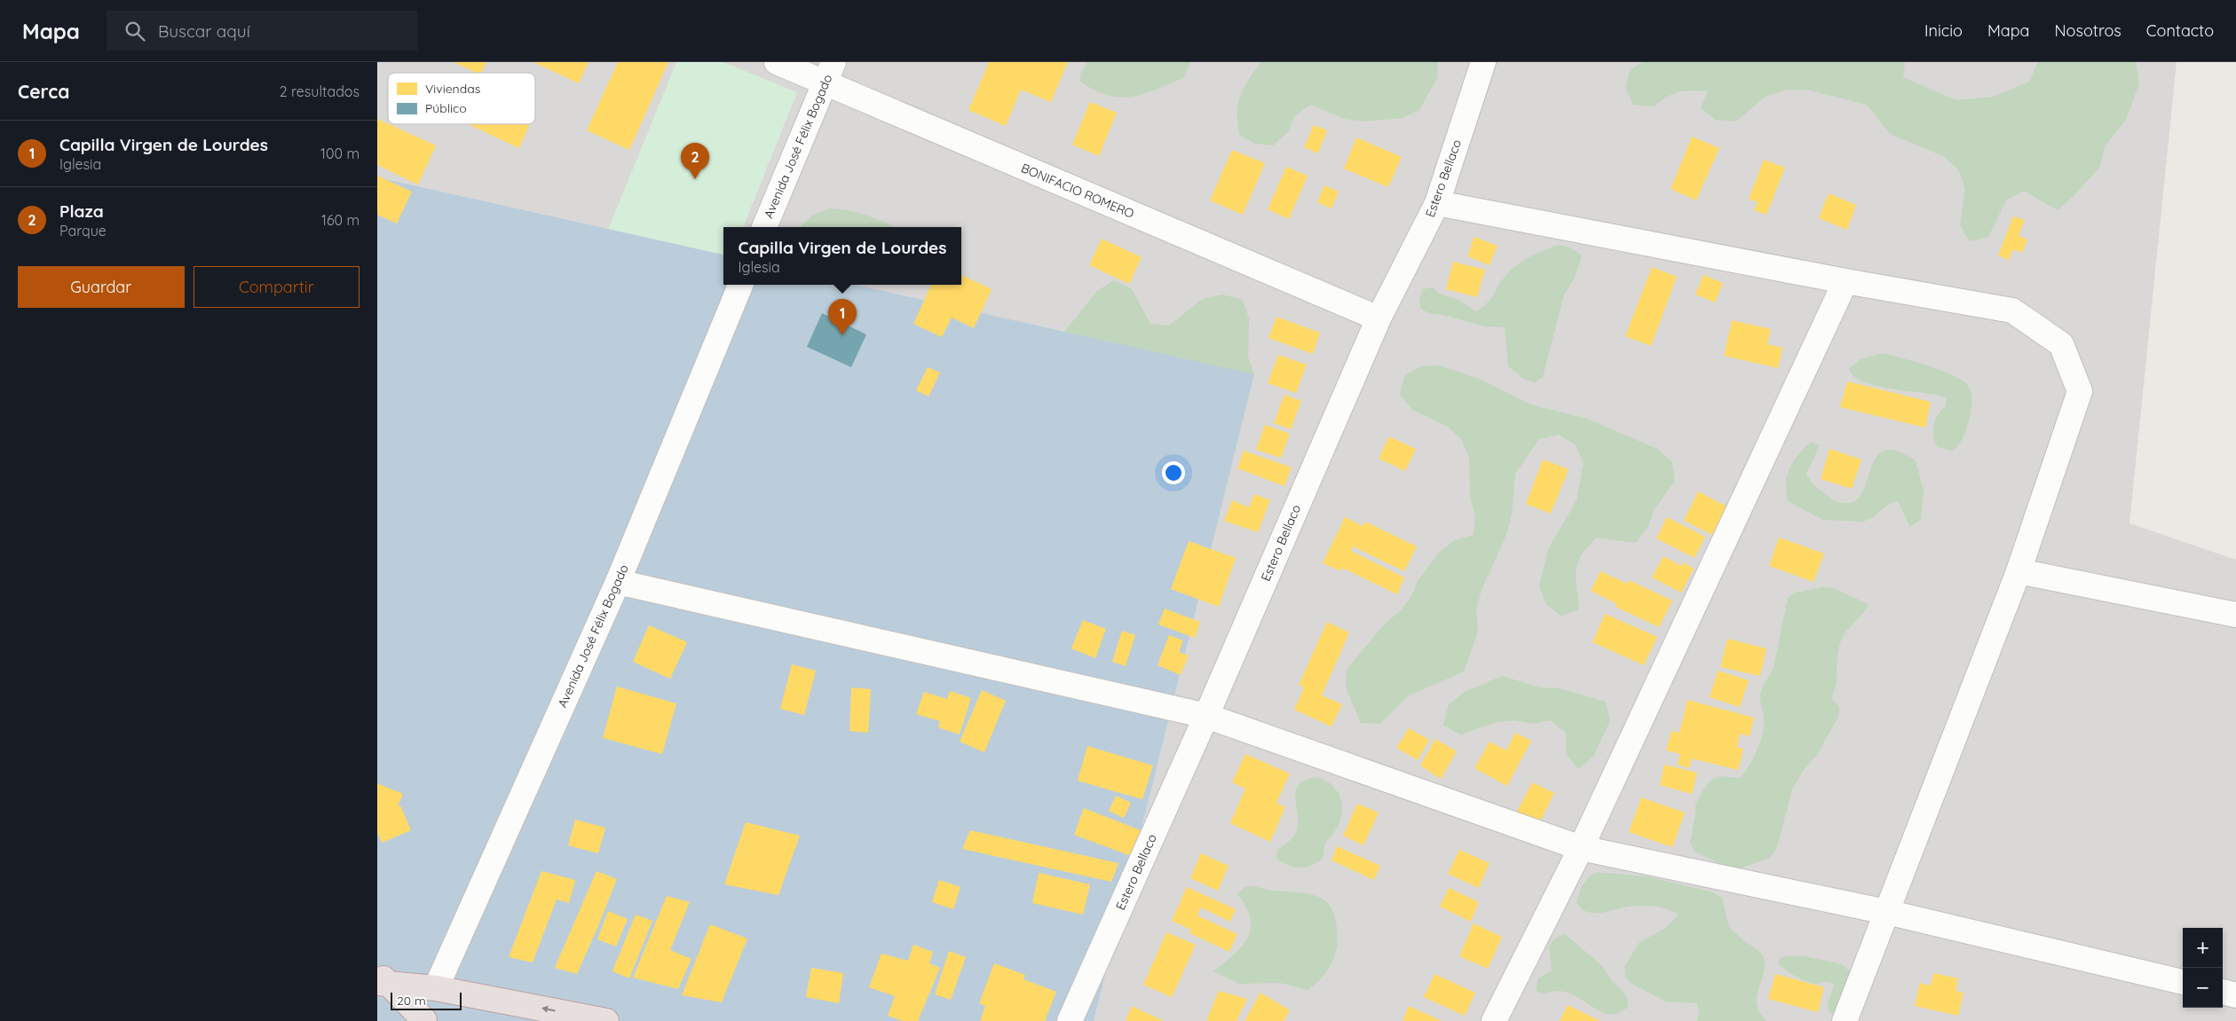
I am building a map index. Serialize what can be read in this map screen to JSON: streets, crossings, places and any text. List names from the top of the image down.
{
  "streets": {
    "street": ["Avenida José Félix Bogado", "Estero Bellaco", "BONIFACIO ROMERO"]
  },
  "crossings": [
    ["Avenida José Félix Bogado", "BONIFACIO ROMERO"],
    ["Estero Bellaco", "BONIFACIO ROMERO"]
  ],
  "legend": ["Viviendas", "Público"],
  "scale_bar": "20 m",
  "page": {
    "header": "Mapa",
    "search": "Buscar aquí",
    "nav": [
      "Inicio",
      "Mapa",
      "Nosotros",
      "Contacto"
    ],
    "heading": ["Cerca", "2 resultados"],
    "list": [
      {
        "mark": "1",
        "name": "Capilla Virgen de Lourdes",
        "note": "Iglesia",
        "value": "100 m"
      },
      {
        "mark": "2",
        "name": "Plaza",
        "note": "Parque",
        "value": "160 m"
      }
    ],
    "pins": ["2", "1"],
    "popup": ["Capilla Virgen de Lourdes", "Iglesia"],
    "buttons": ["Guardar", "Compartir"],
    "map_buttons": ["+", "−"],
    "scale": "20 m"
  }
}
